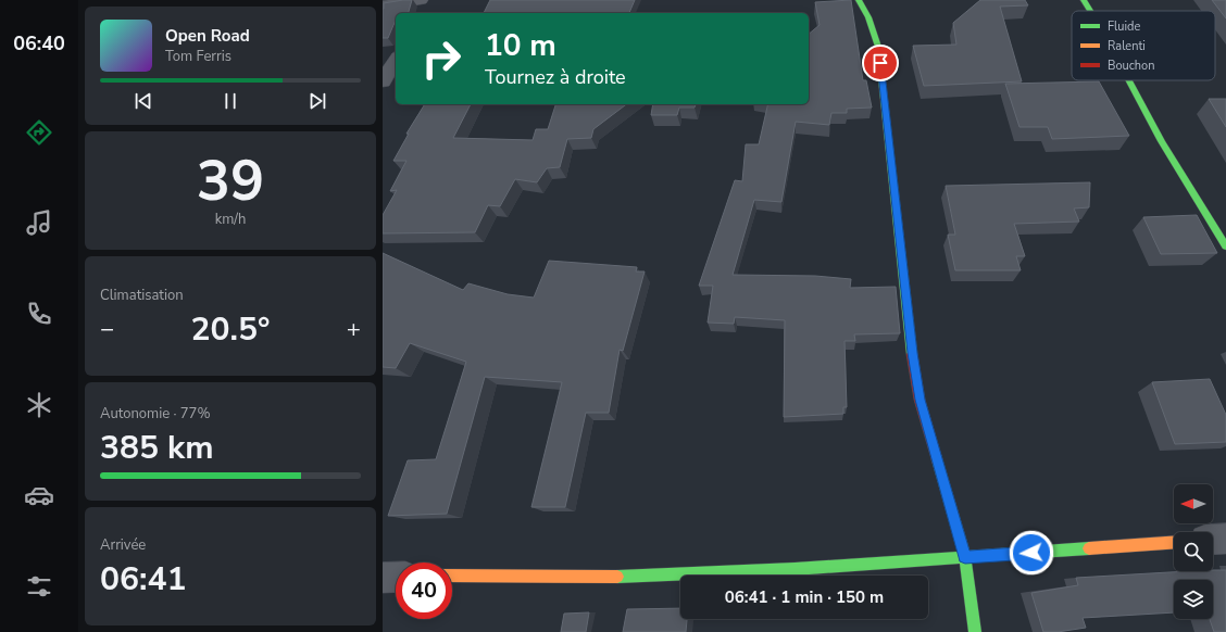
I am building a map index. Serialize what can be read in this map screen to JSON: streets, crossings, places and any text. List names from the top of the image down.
{
  "legend": ["Fluide", "Ralenti", "Bouchon"],
  "north": "left",
  "page": {
    "tabs": "06:40",
    "turn": ["10 m", "Tournez à droite"],
    "song": ["Open Road", "Tom Ferris"],
    "tile": [
      ["39", "km/h"],
      "Climatisation",
      ["Autonomie · 77%", "385 km"],
      ["Arrivée", "06:41"]
    ],
    "heat": ["−", "20.5°", "+"],
    "limit": "40",
    "trip": "06:41 · 1 min · 150 m"
  }
}
